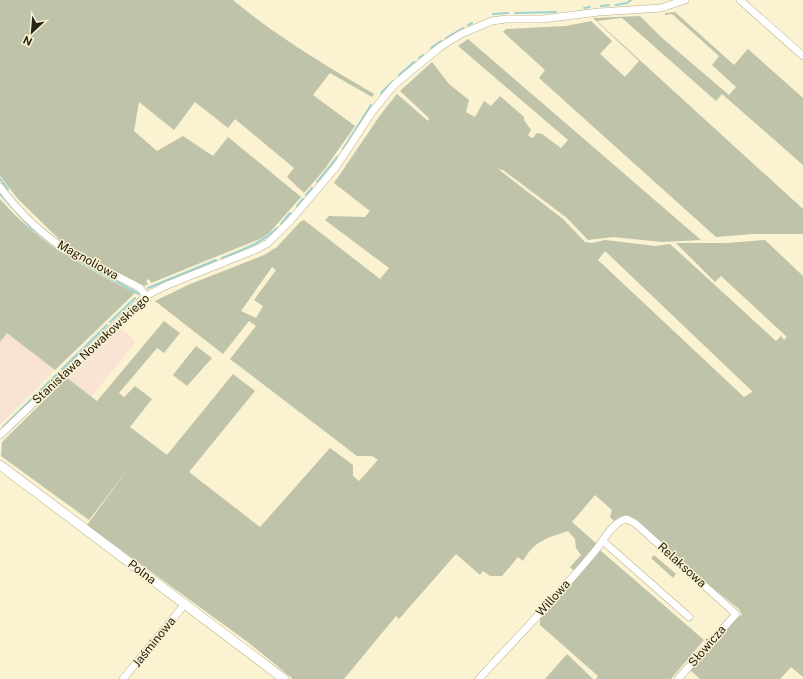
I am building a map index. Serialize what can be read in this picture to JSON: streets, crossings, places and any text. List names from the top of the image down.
{
  "streets": {
    "street": [
      "Magnoliowa",
      "Stanisława Nowakowskiego",
      "Relaksowa",
      "Polna",
      "Willowa",
      "Jaśminowa",
      "Słowicza"
    ]
  },
  "crossings": [
    ["Magnoliowa", "Stanisława Nowakowskiego"],
    ["Relaksowa", "Willowa"],
    ["Relaksowa", "Słowicza"],
    ["Polna", "Jaśminowa"]
  ],
  "north": "bottom left"
}
